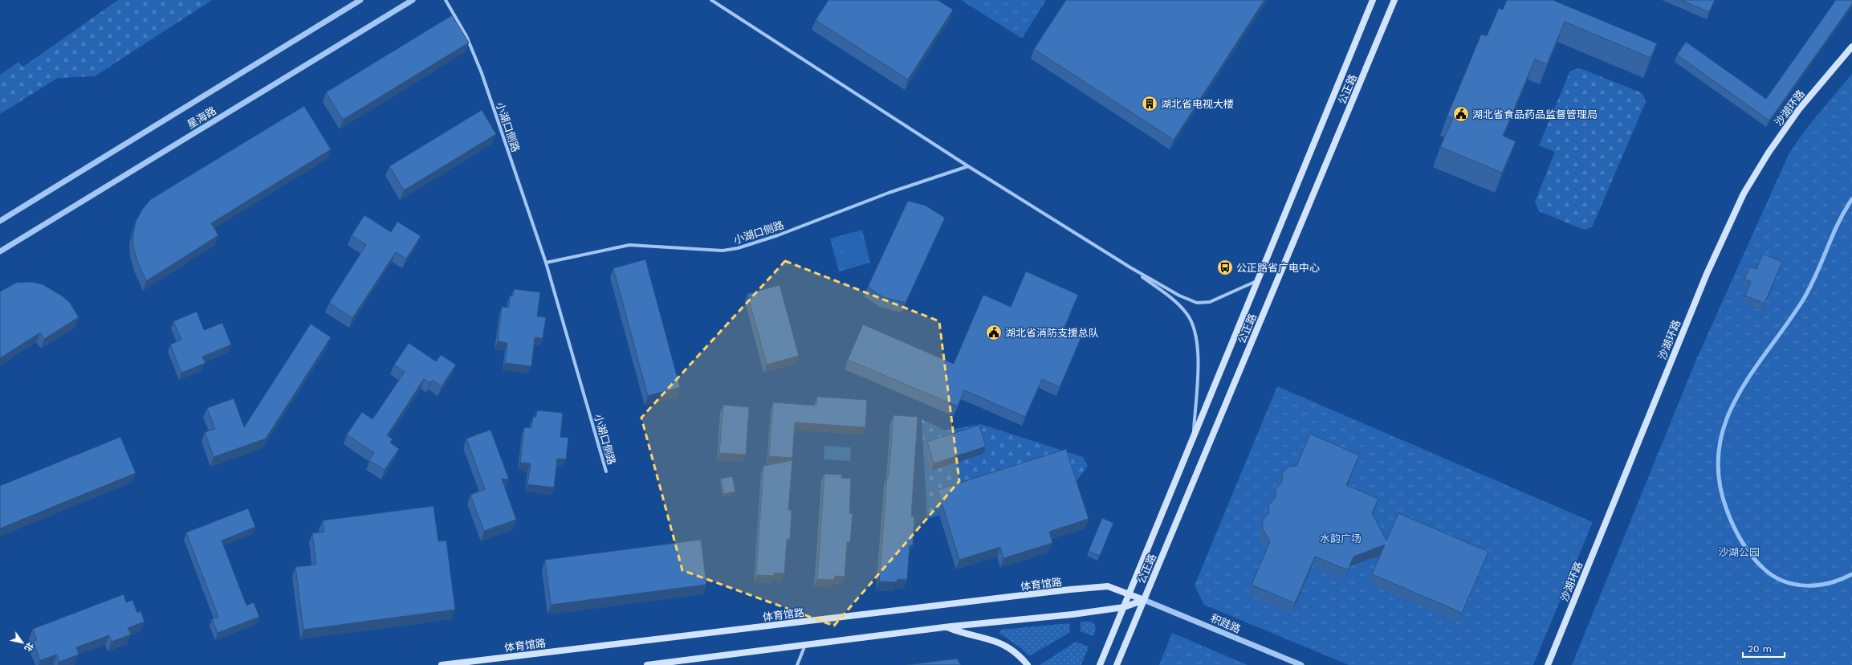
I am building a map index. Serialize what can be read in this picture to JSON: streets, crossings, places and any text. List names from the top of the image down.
{
  "streets": {
    "main road": ["公正路", "沙湖环路", "体育馆路"],
    "street": ["星海路", "小湖口侧路", "积跬路"]
  },
  "crossings": [
    ["公正路", "体育馆路"],
    ["公正路", "积跬路"],
    ["体育馆路", "积跬路"]
  ],
  "parks": ["水韵广场", "沙湖公园"],
  "places": {
    "building": ["湖北省电视大楼"],
    "public building": ["湖北省食品药品监督管理局", "湖北省消防支援总队"],
    "bus stop": ["公正路省广电中心"]
  },
  "scale_bar": "20 m",
  "north": "bottom right"
}
